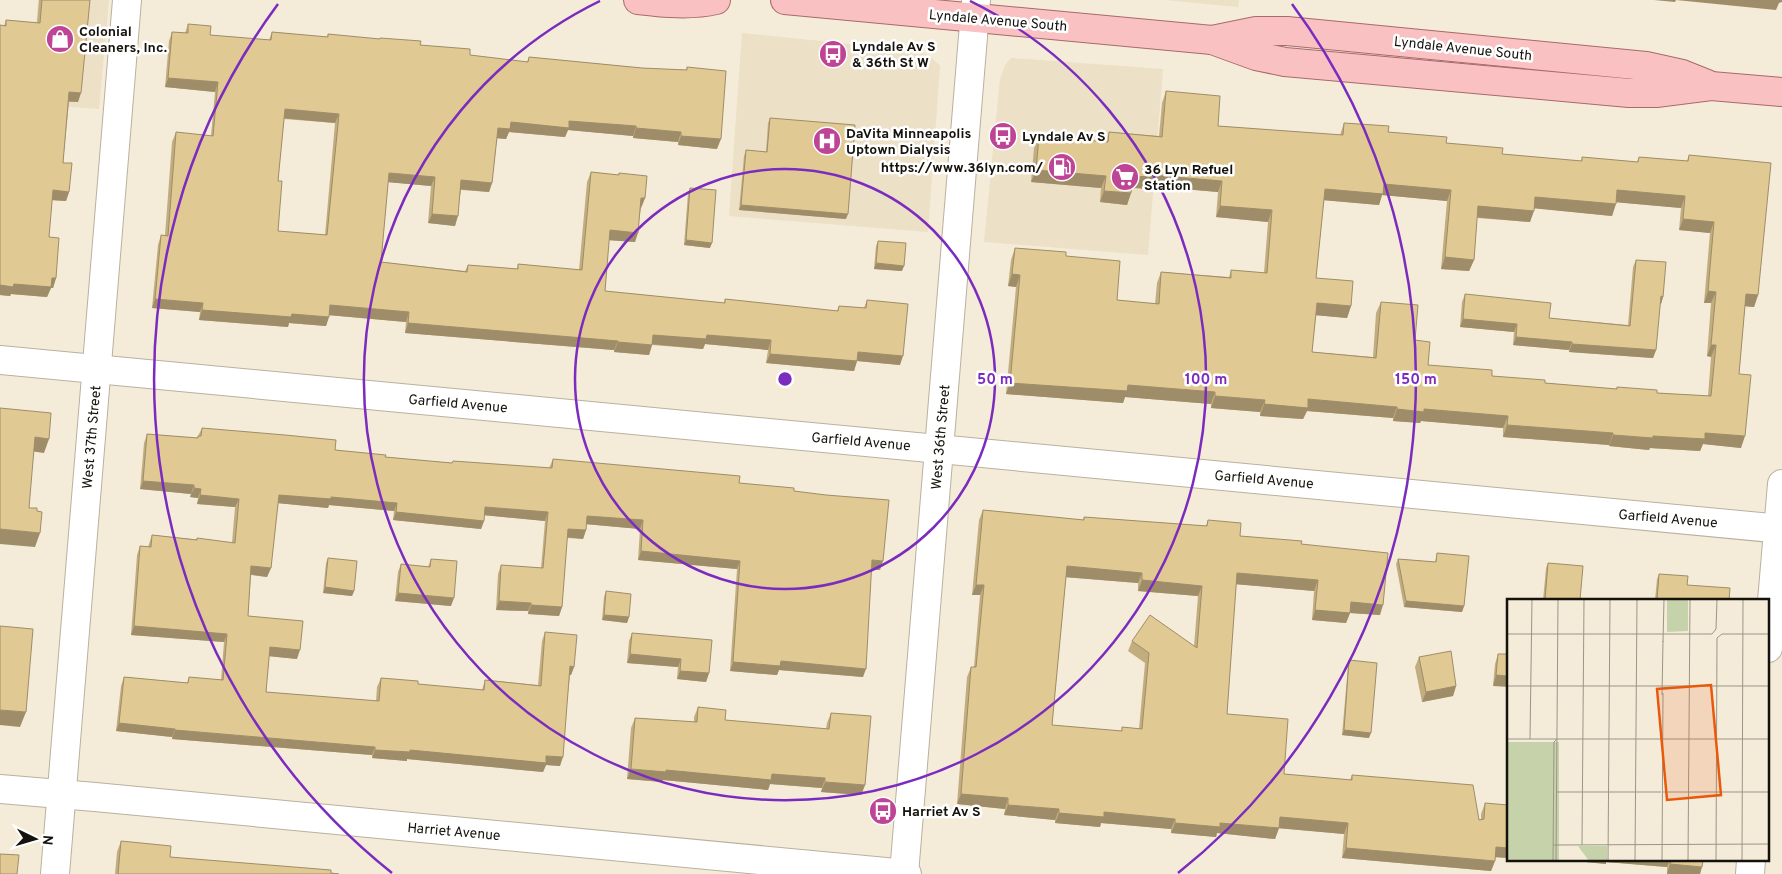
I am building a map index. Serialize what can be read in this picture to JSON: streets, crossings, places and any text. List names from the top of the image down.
{
  "streets": {
    "main road": ["Lyndale Avenue South"],
    "street": [
      "Garfield Avenue",
      "West 37th Street",
      "West 36th Street",
      "Harriet Avenue"
    ]
  },
  "crossings": [
    ["Lyndale Avenue South", "West 36th Street"],
    ["Garfield Avenue", "West 37th Street"],
    ["Garfield Avenue", "West 36th Street"],
    ["West 37th Street", "Harriet Avenue"],
    ["West 36th Street", "Harriet Avenue"]
  ],
  "places": {
    "shop": ["Colonial Cleaners, Inc."],
    "bus stop": ["Lyndale Av S & 36th St W", "Lyndale Av S", "Harriet Av S"],
    "hospital": ["DaVita Minneapolis Uptown Dialysis"],
    "fuel station": ["https://www.36lyn.com/"],
    "supermarket": ["36 Lyn Refuel Station"]
  },
  "north": "right",
  "rings": ["50 m", "100 m", "150 m"]
}
